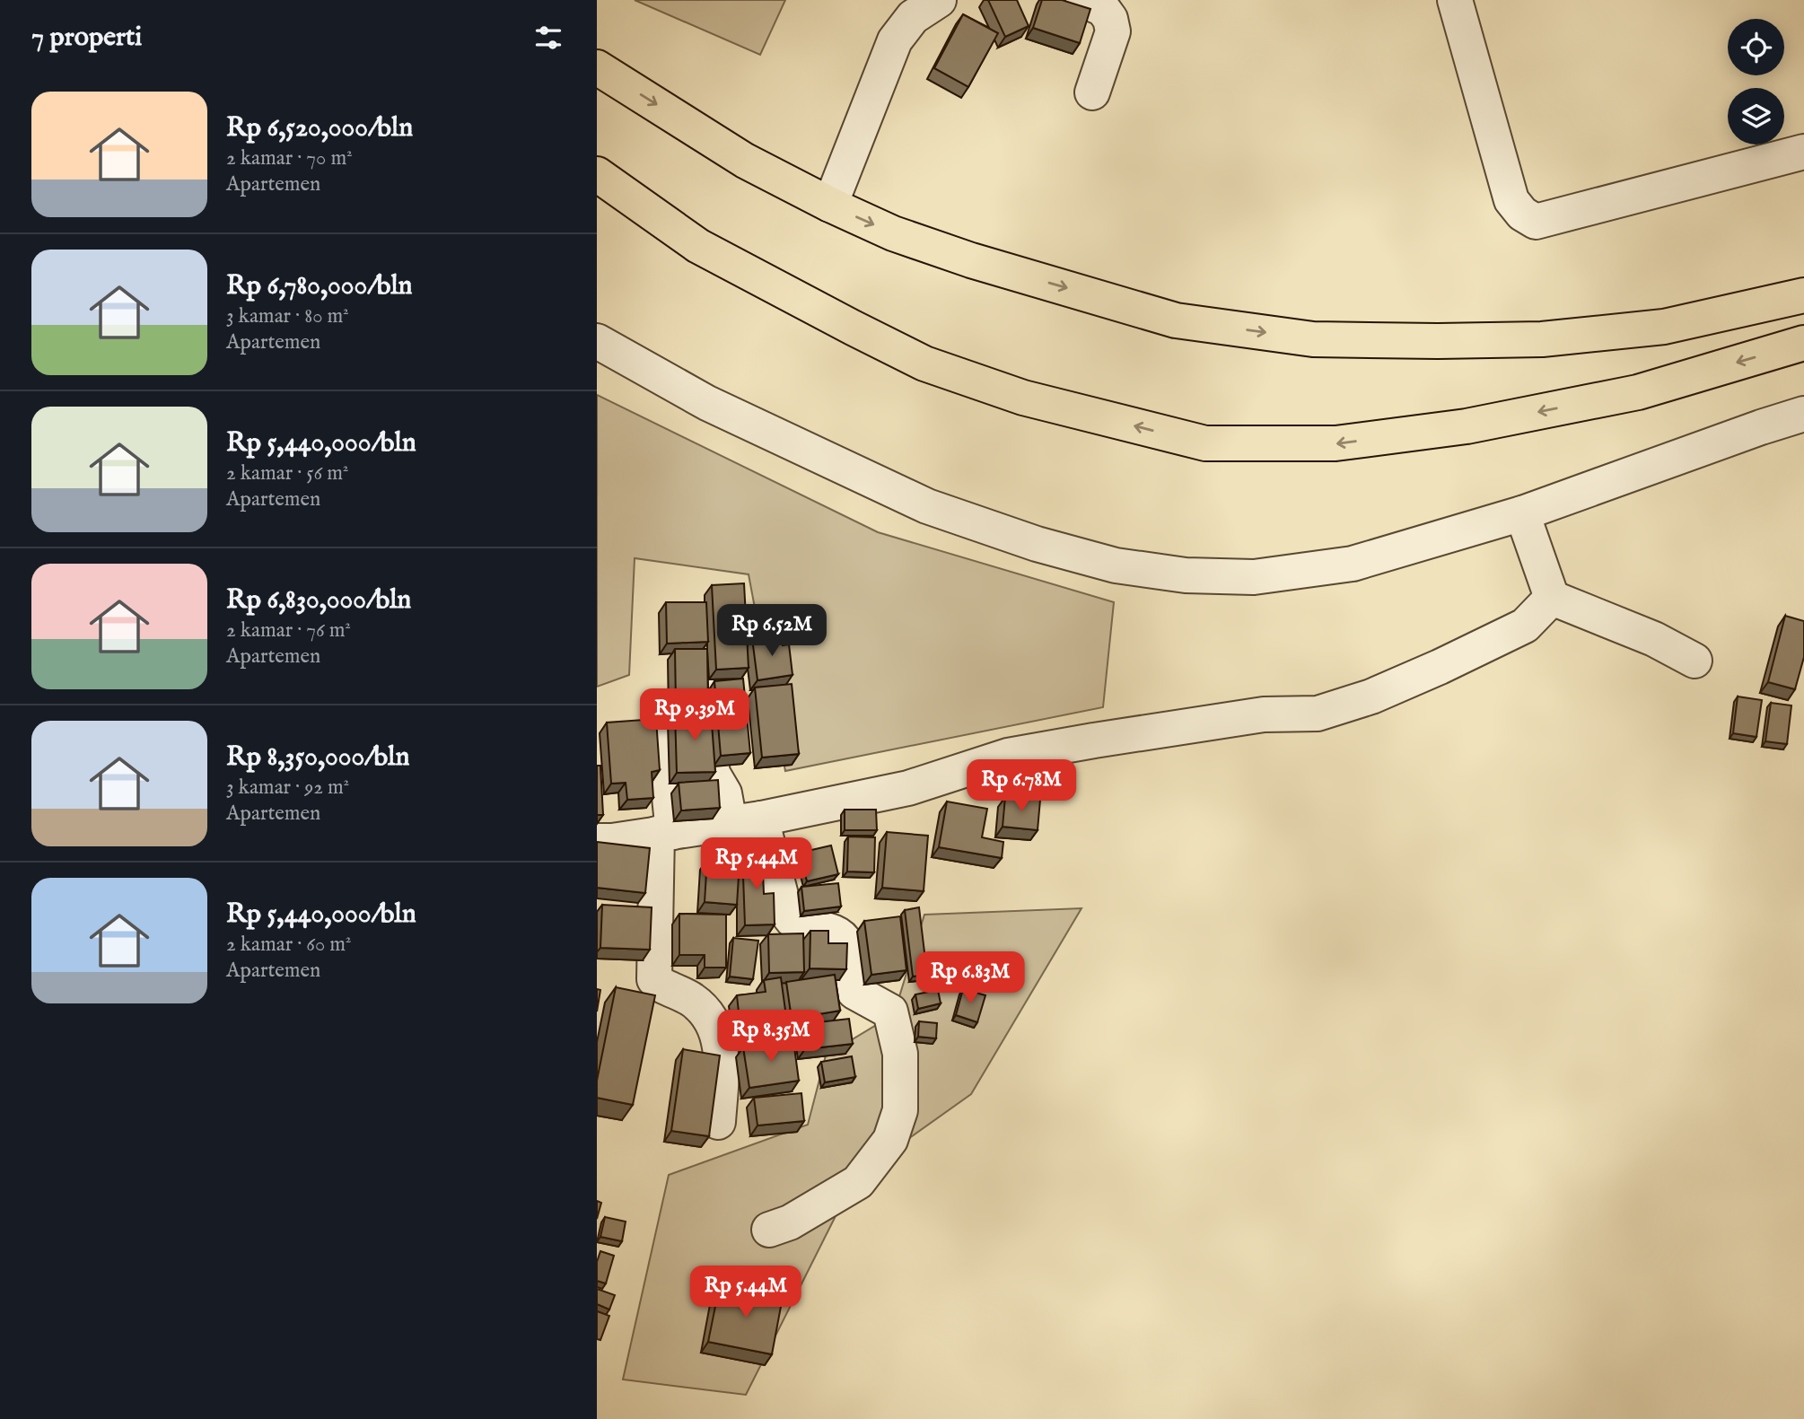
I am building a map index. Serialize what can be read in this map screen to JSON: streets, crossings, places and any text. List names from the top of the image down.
{
  "page": {
    "heading": "7 properti",
    "list": [
      {
        "name": "Rp 6,520,000/bln",
        "note": "2 kamar · 70 m² · Apartemen"
      },
      {
        "name": "Rp 6,780,000/bln",
        "note": "3 kamar · 80 m² · Apartemen"
      },
      {
        "name": "Rp 5,440,000/bln",
        "note": "2 kamar · 56 m² · Apartemen"
      },
      {
        "name": "Rp 6,830,000/bln",
        "note": "2 kamar · 76 m² · Apartemen"
      },
      {
        "name": "Rp 8,350,000/bln",
        "note": "3 kamar · 92 m² · Apartemen"
      },
      {
        "name": "Rp 5,440,000/bln",
        "note": "2 kamar · 60 m² · Apartemen"
      }
    ],
    "price": [
      "Rp 6.52M",
      "Rp 9.39M",
      "Rp 6.78M",
      "Rp 5.44M",
      "Rp 6.83M",
      "Rp 8.35M",
      "Rp 5.44M"
    ]
  }
}
